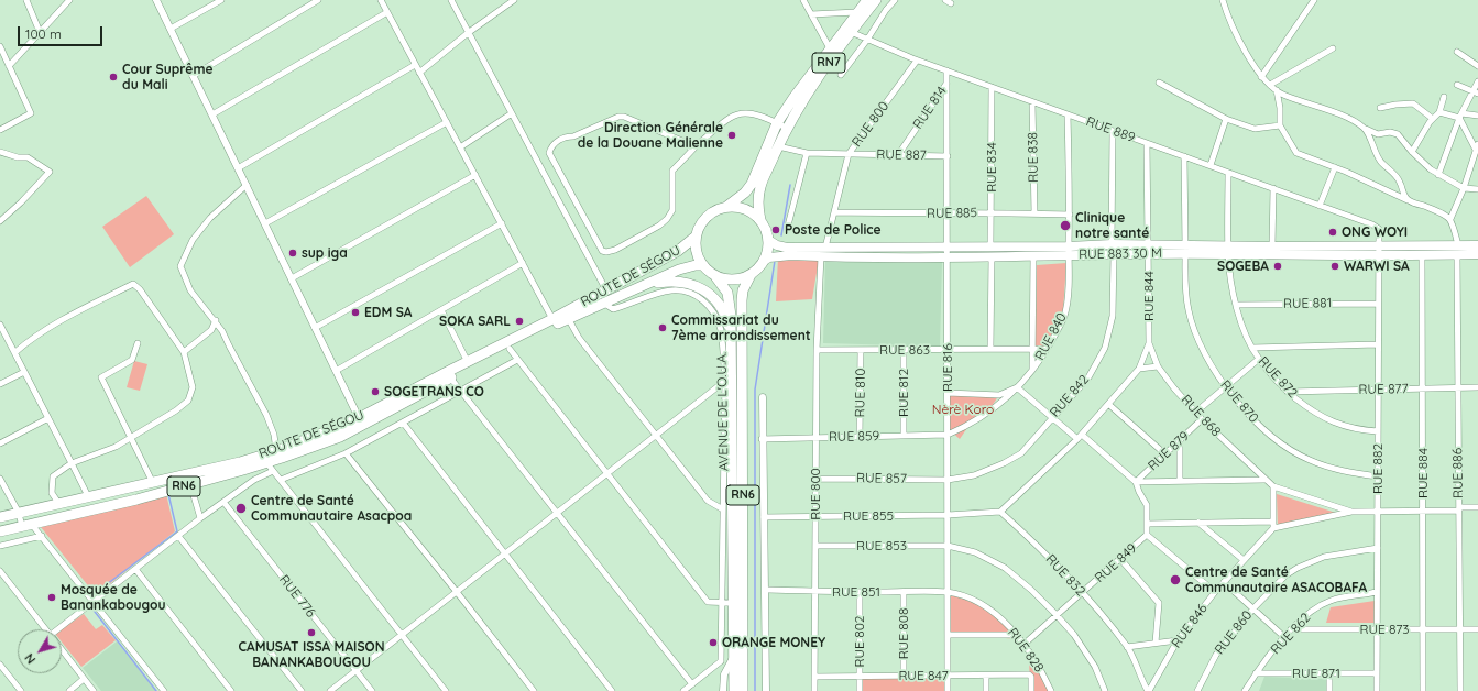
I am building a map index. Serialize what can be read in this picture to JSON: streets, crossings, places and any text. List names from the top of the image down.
{
  "streets": {
    "highway": [
      "RN7",
      "ROUTE DE SÉGOU",
      "AVENUE DE L'O.U.A.",
      "RN6"
    ],
    "main road": ["RUE 883 30 M"],
    "street": [
      "RUE 814",
      "RUE 800",
      "RUE 889",
      "RUE 887",
      "RUE 838",
      "RUE 834",
      "RUE 885",
      "RUE 844",
      "RUE 881",
      "RUE 840",
      "RUE 863",
      "RUE 816",
      "RUE 872",
      "RUE 877",
      "RUE 810",
      "RUE 812",
      "RUE 842",
      "RUE 870",
      "RUE 868",
      "RUE 859",
      "RUE 879",
      "RUE 882",
      "RUE 884",
      "RUE 886",
      "RUE 857",
      "RUE 855",
      "RUE 853",
      "RUE 849",
      "RUE 832",
      "RUE 851",
      "RUE 776",
      "RUE 846",
      "RUE 873",
      "RUE 860",
      "RUE 808",
      "RUE 862",
      "RUE 802",
      "RUE 828",
      "RUE 871",
      "RUE 847"
    ]
  },
  "crossings": [
    ["RN7", "RUE 889"],
    ["RN7", "RUE 887"],
    ["RN7", "RUE 883 30 M"],
    ["RN7", "ROUTE DE SÉGOU"],
    ["RN7", "AVENUE DE L'O.U.A."],
    ["RUE 814", "RUE 887"],
    ["RUE 814", "RUE 816"],
    ["RUE 800", "RUE 889"],
    ["RUE 800", "RUE 887"],
    ["RUE 800", "RUE 885"],
    ["RUE 800", "RUE 883 30 M"],
    ["RUE 800", "RUE 863"],
    ["RUE 800", "RUE 859"],
    ["RUE 800", "RUE 857"],
    ["RUE 800", "RUE 855"],
    ["RUE 800", "RUE 853"],
    ["RUE 800", "RUE 851"],
    ["RUE 800", "RUE 847"],
    ["RUE 889", "RUE 838"],
    ["RUE 889", "RUE 834"],
    ["RUE 889", "RUE 844"],
    ["RUE 889", "RUE 840"],
    ["RUE 889", "RUE 816"],
    ["RUE 889", "RUE 872"],
    ["RUE 889", "RUE 870"],
    ["RUE 889", "RUE 882"],
    ["RUE 887", "RUE 816"],
    ["RUE 838", "RUE 885"],
    ["RUE 834", "RUE 885"],
    ["RUE 885", "RUE 840"],
    ["RUE 885", "RUE 816"],
    ["RUE 883 30 M", "ROUTE DE SÉGOU"],
    ["RUE 883 30 M", "RUE 844"],
    ["RUE 883 30 M", "RUE 840"],
    ["RUE 883 30 M", "RUE 816"],
    ["RUE 883 30 M", "RUE 872"],
    ["RUE 883 30 M", "RUE 842"],
    ["RUE 883 30 M", "RUE 870"],
    ["RUE 883 30 M", "AVENUE DE L'O.U.A."],
    ["RUE 883 30 M", "RUE 882"],
    ["RUE 883 30 M", "RUE 884"],
    ["RUE 883 30 M", "RUE 886"],
    ["ROUTE DE SÉGOU", "AVENUE DE L'O.U.A."],
    ["ROUTE DE SÉGOU", "RN6"],
    ["RUE 844", "RUE 868"],
    ["RUE 881", "RUE 872"],
    ["RUE 881", "RUE 882"],
    ["RUE 840", "RUE 863"],
    ["RUE 840", "RUE 816"],
    ["RUE 840", "RUE 859"],
    ["RUE 863", "RUE 816"],
    ["RUE 863", "RUE 810"],
    ["RUE 863", "RUE 812"],
    ["RUE 816", "RUE 842"],
    ["RUE 816", "RUE 859"],
    ["RUE 816", "RUE 857"],
    ["RUE 816", "RUE 855"],
    ["RUE 816", "RUE 853"],
    ["RUE 816", "RUE 851"],
    ["RUE 816", "RUE 828"],
    ["RUE 816", "RUE 847"],
    ["RUE 872", "RUE 877"],
    ["RUE 872", "RUE 882"],
    ["RUE 877", "RUE 882"],
    ["RUE 877", "RUE 884"],
    ["RUE 877", "RUE 886"],
    ["RUE 810", "RUE 859"],
    ["RUE 812", "RUE 859"],
    ["RUE 842", "RUE 857"],
    ["RUE 870", "RUE 882"],
    ["AVENUE DE L'O.U.A.", "RN6"],
    ["RUE 868", "RUE 879"],
    ["RUE 882", "RUE 873"],
    ["RUE 882", "RUE 860"],
    ["RUE 882", "RUE 862"],
    ["RUE 882", "RUE 871"],
    ["RUE 884", "RUE 873"],
    ["RUE 886", "RUE 873"],
    ["RUE 853", "RUE 849"],
    ["RUE 849", "RUE 832"],
    ["RUE 849", "RUE 828"],
    ["RUE 832", "RUE 846"],
    ["RUE 851", "RUE 808"],
    ["RUE 851", "RUE 802"],
    ["RUE 851", "RUE 828"],
    ["RUE 873", "RUE 862"],
    ["RUE 808", "RUE 847"],
    ["RUE 862", "RUE 871"],
    ["RUE 802", "RUE 847"]
  ],
  "parks": ["Nèrè Koro"],
  "places": [
    "Cour Suprême du Mali",
    "Direction Générale de la Douane Malienne",
    "Clinique notre santé",
    "Poste de Police",
    "ONG WOYI",
    "sup iga",
    "SOGEBA",
    "WARWI SA",
    "EDM SA",
    "SOKA SARL",
    "Commissariat du 7ème arrondissement",
    "SOGETRANS CO",
    "Centre de Santé Communautaire Asacpoa",
    "Centre de Santé Communautaire ASACOBAFA",
    "Mosquée de Banankabougou",
    "CAMUSAT ISSA MAISON BANANKABOUGOU",
    "ORANGE MONEY"
  ],
  "scale_bar": "100 m",
  "north": "bottom left"
}
